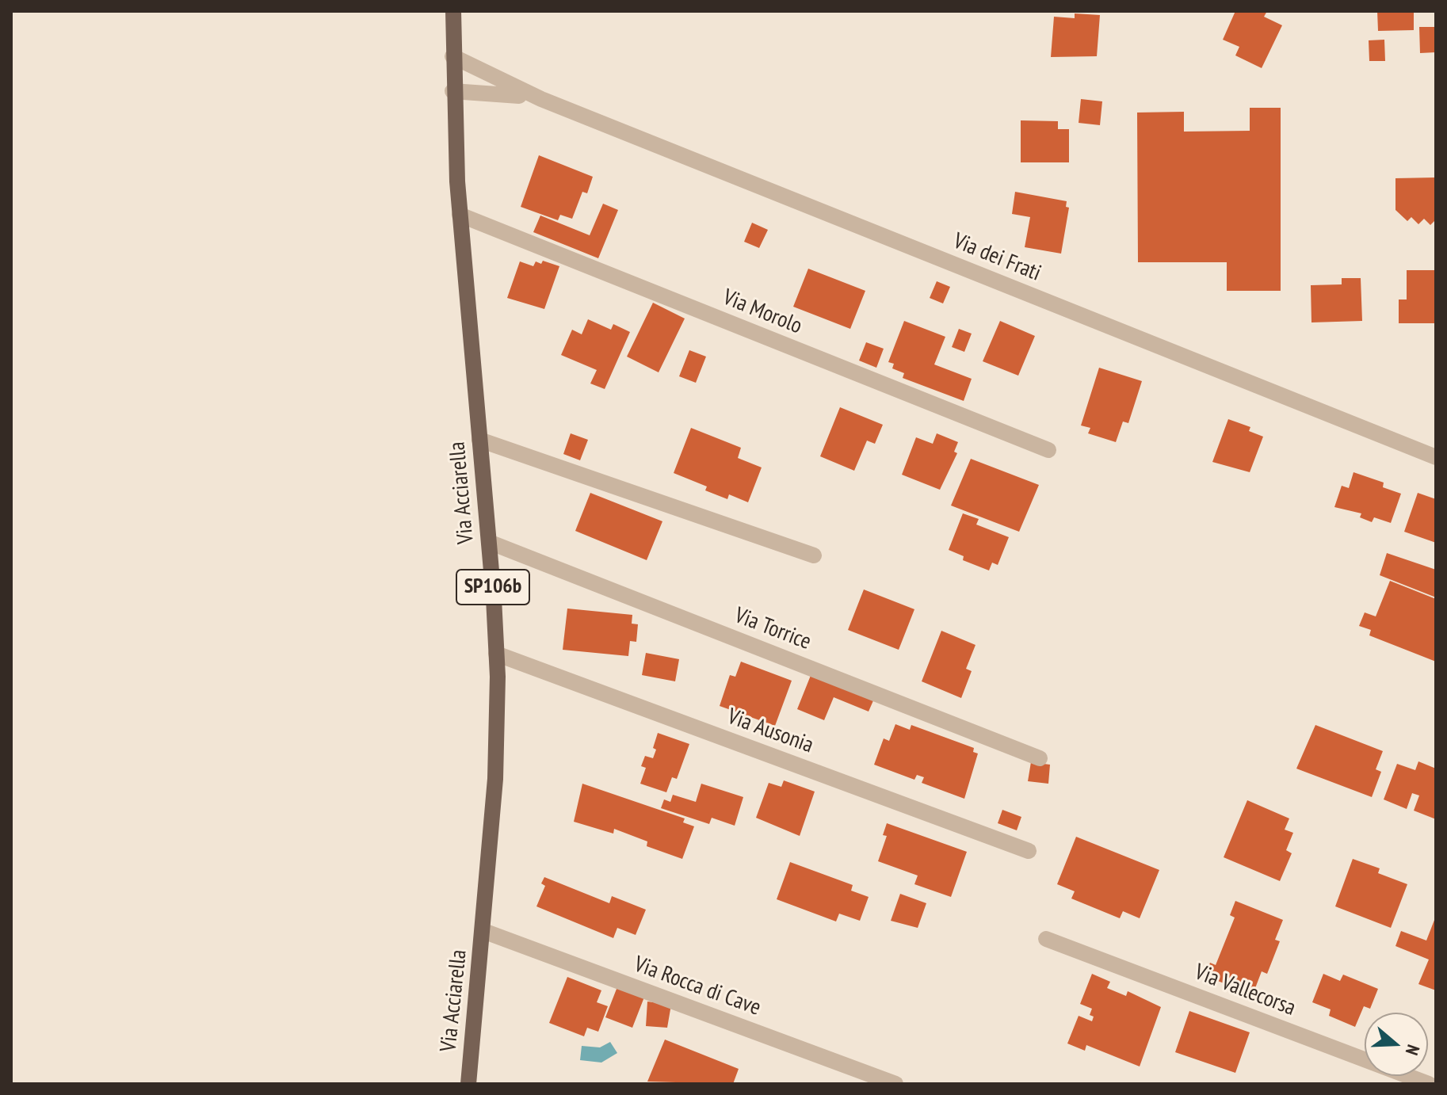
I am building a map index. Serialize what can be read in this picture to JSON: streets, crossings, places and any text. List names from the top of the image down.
{
  "streets": {
    "main road": ["Via Acciarella", "SP106b"],
    "street": [
      "Via dei Frati",
      "Via Morolo",
      "Via Torrice",
      "Via Ausonia",
      "Via Rocca di Cave",
      "Via Vallecorsa"
    ]
  },
  "crossings": [
    ["Via dei Frati", "Via Acciarella"],
    ["Via Morolo", "Via Acciarella"],
    ["Via Acciarella", "Via Torrice"],
    ["Via Acciarella", "Via Ausonia"],
    ["Via Acciarella", "Via Rocca di Cave"]
  ],
  "north": "right"
}
